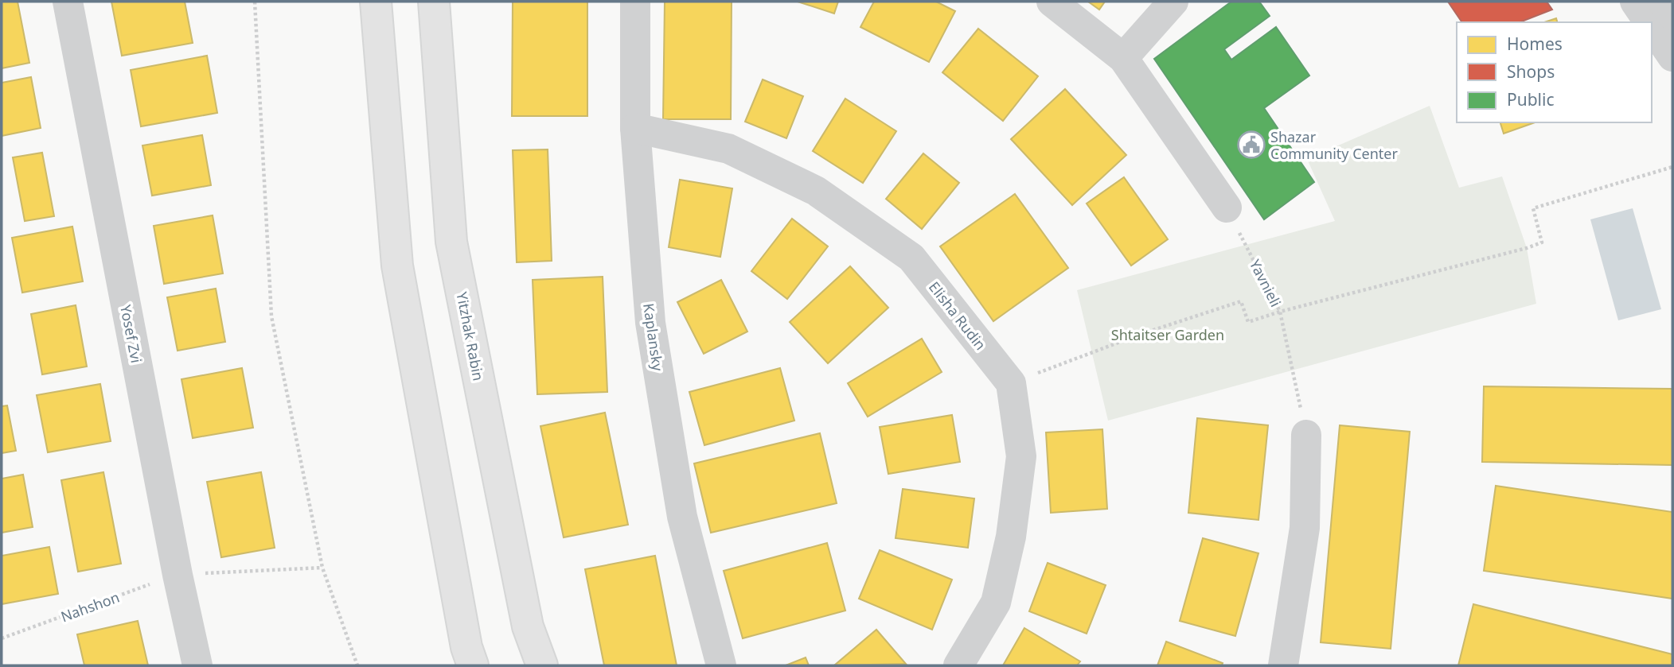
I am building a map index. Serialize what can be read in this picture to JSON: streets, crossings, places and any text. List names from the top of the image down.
{
  "streets": {
    "main road": ["Yitzhak Rabin"],
    "street": ["Elisha Rudin", "Yosef Zvi", "Kaplansky"],
    "path": ["Yavnieli", "Nahshon"]
  },
  "crossings": [
    ["Elisha Rudin", "Kaplansky"],
    ["Yosef Zvi", "Nahshon"]
  ],
  "parks": ["Shtaitser Garden"],
  "places": {
    "public building": ["Shazar Community Center"]
  },
  "legend": ["Homes", "Shops", "Public"]
}
